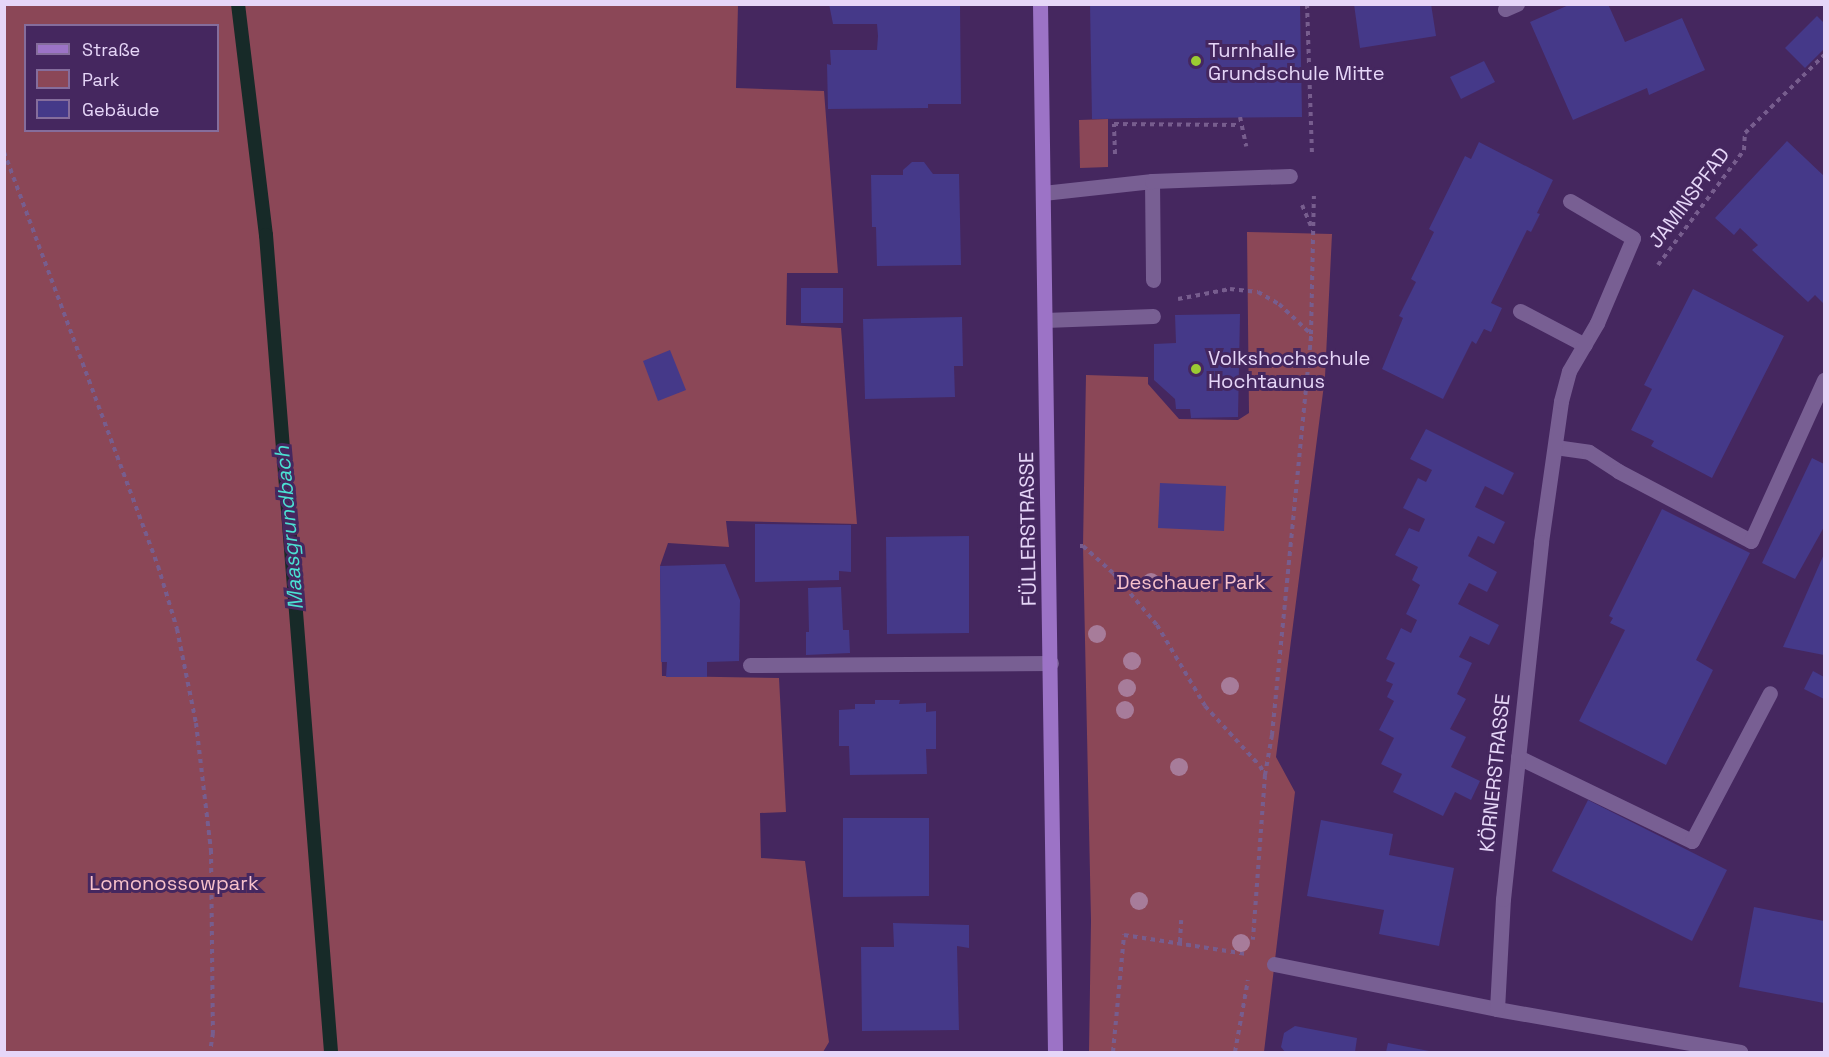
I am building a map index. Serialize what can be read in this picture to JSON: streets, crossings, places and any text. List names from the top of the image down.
{
  "streets": {
    "main road": ["FÜLLERSTRASSE"],
    "street": ["KÖRNERSTRASSE"],
    "path": ["JAMINSPFAD"]
  },
  "water": ["Maasgrundbach"],
  "parks": ["Deschauer Park", "Lomonossowpark"],
  "places": ["Turnhalle Grundschule Mitte", "Volkshochschule Hochtaunus"],
  "legend": ["Straße", "Park", "Gebäude"]
}
